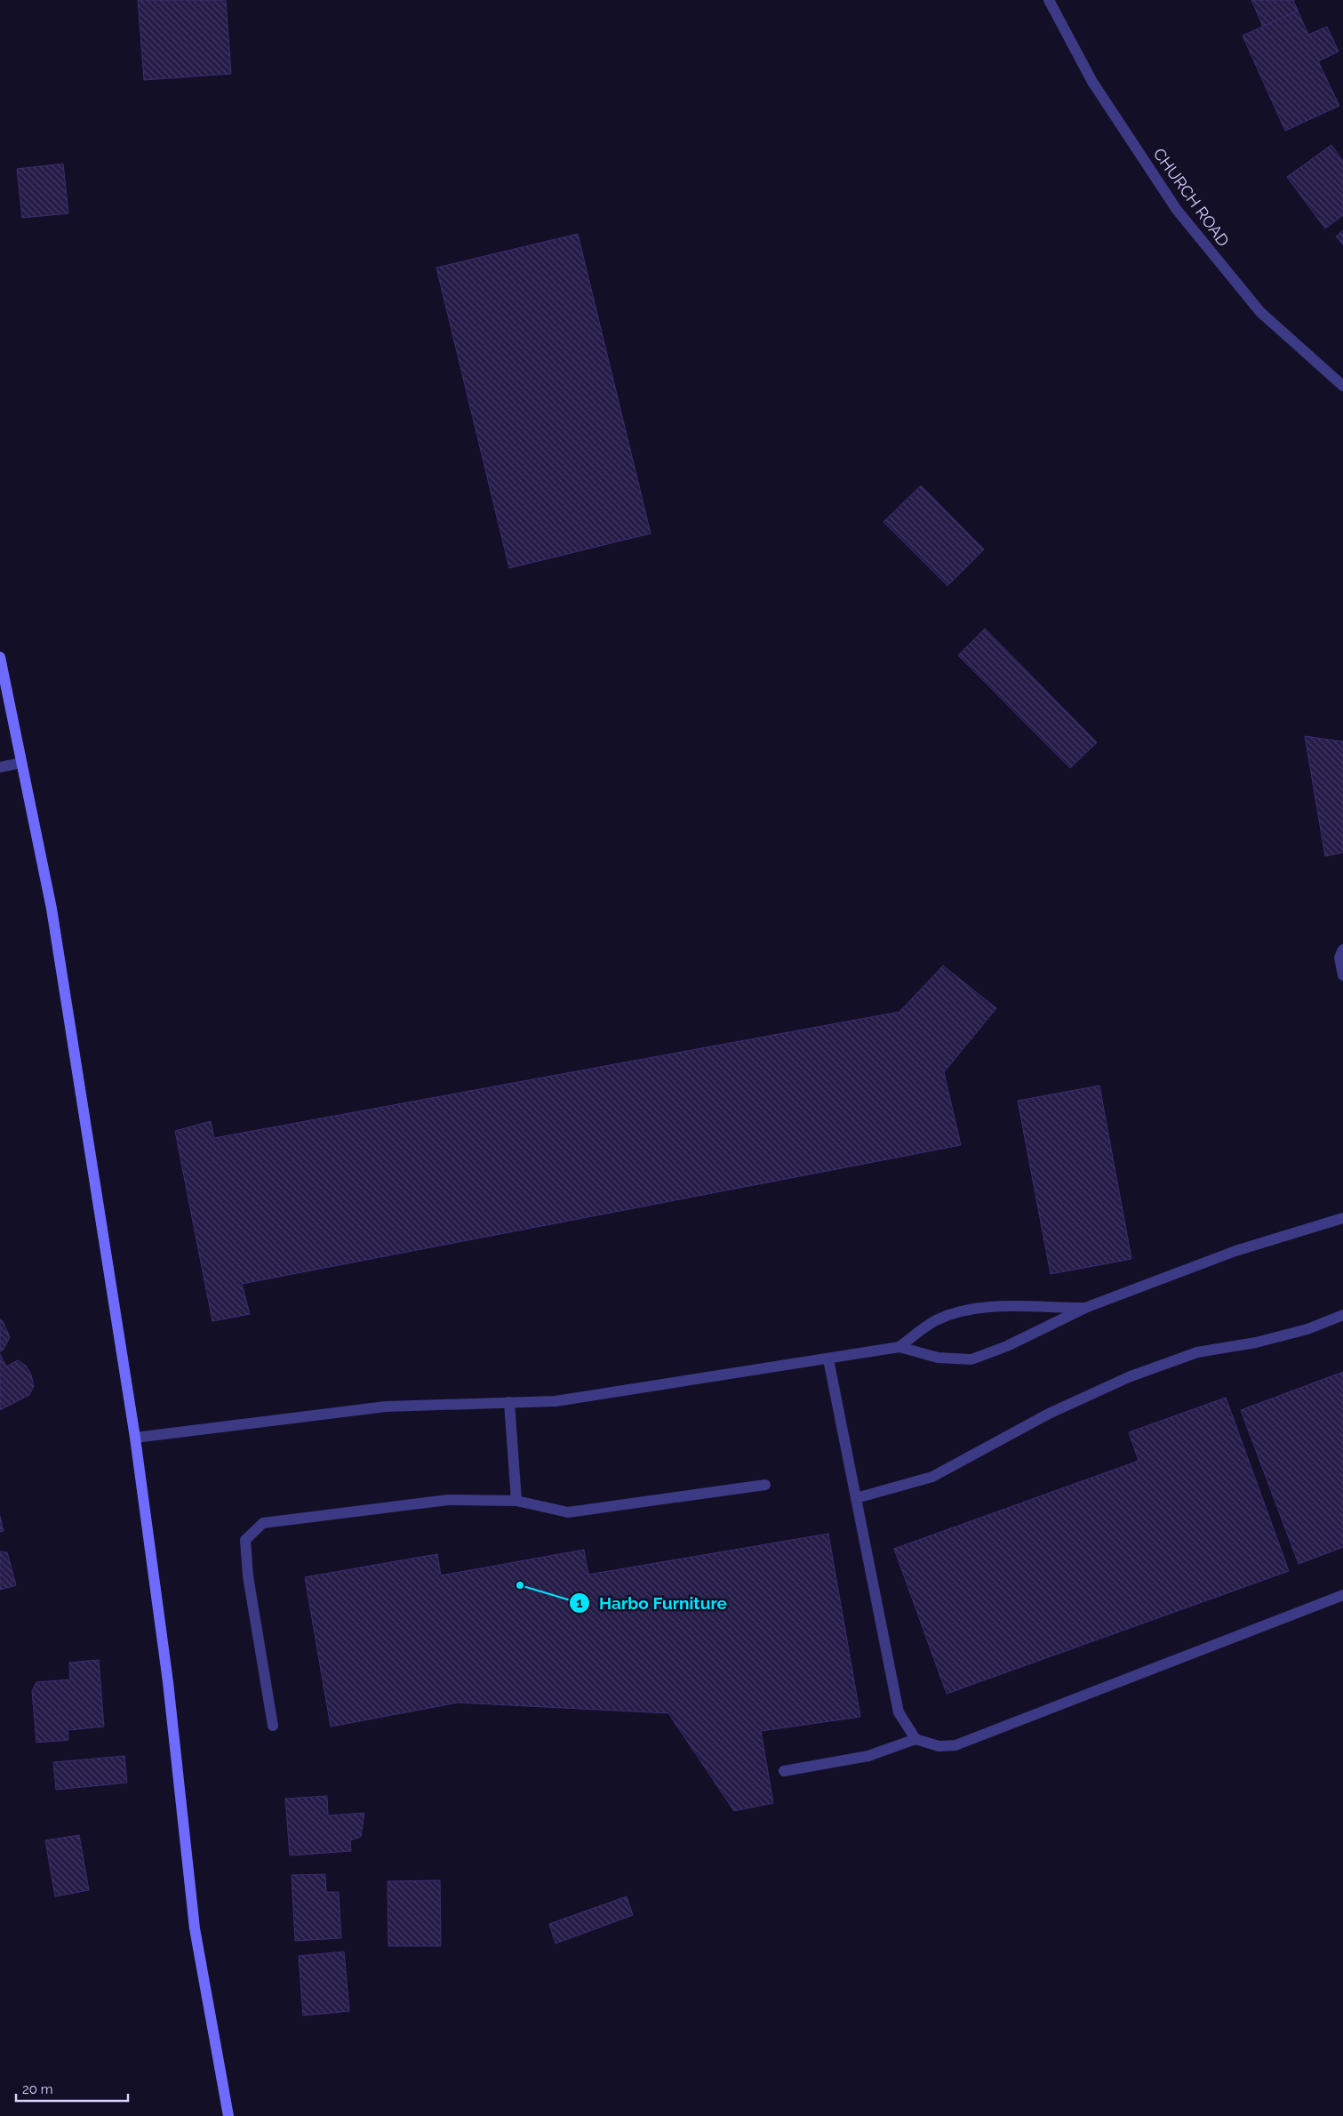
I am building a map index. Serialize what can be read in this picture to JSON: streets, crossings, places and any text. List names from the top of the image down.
{
  "streets": {
    "street": ["CHURCH ROAD"]
  },
  "places": ["Harbo Furniture"],
  "scale_bar": "20 m"
}
